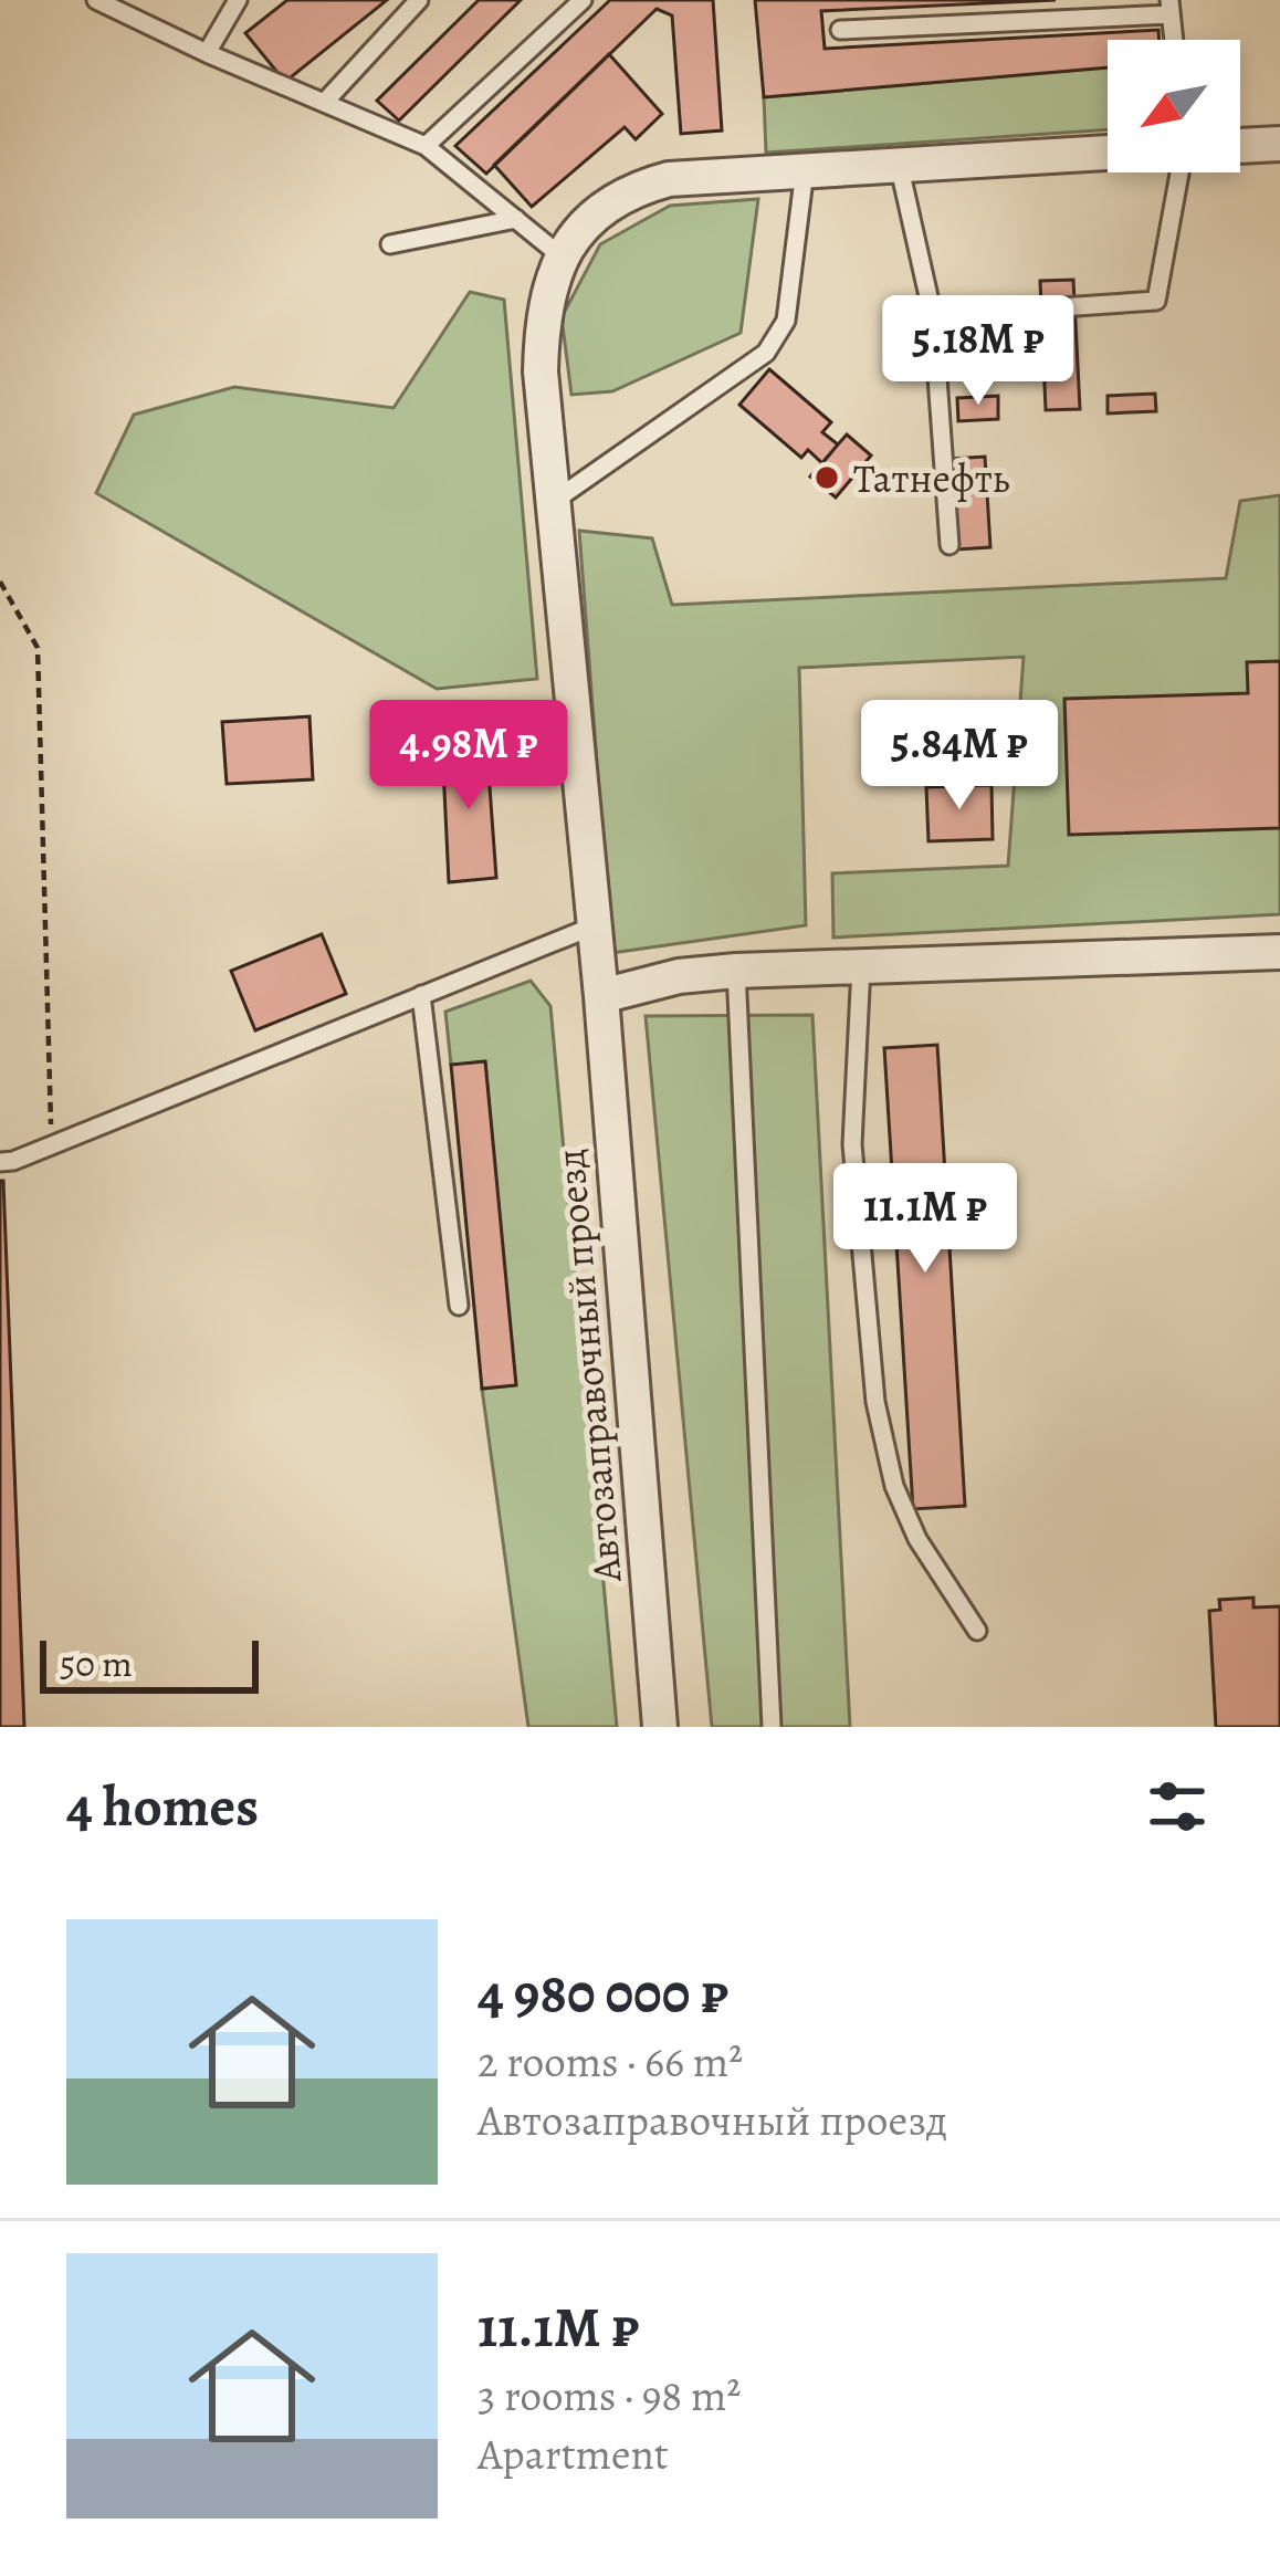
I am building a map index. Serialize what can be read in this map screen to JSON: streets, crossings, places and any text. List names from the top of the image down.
{
  "streets": {
    "street": ["Автозаправочный проезд"]
  },
  "places": ["Татнефть"],
  "scale_bar": "50 m",
  "north": "bottom left",
  "page": {
    "price": [
      "5.18M ₽",
      "4.98M ₽",
      "5.84M ₽",
      "11.1M ₽"
    ],
    "scale": "50 m",
    "heading": "4 homes",
    "list": [
      {
        "name": "4 980 000 ₽",
        "note": "2 rooms · 66 m² · Автозаправочный проезд"
      },
      {
        "name": "11.1M ₽",
        "note": "3 rooms · 98 m² · Apartment"
      }
    ]
  }
}
